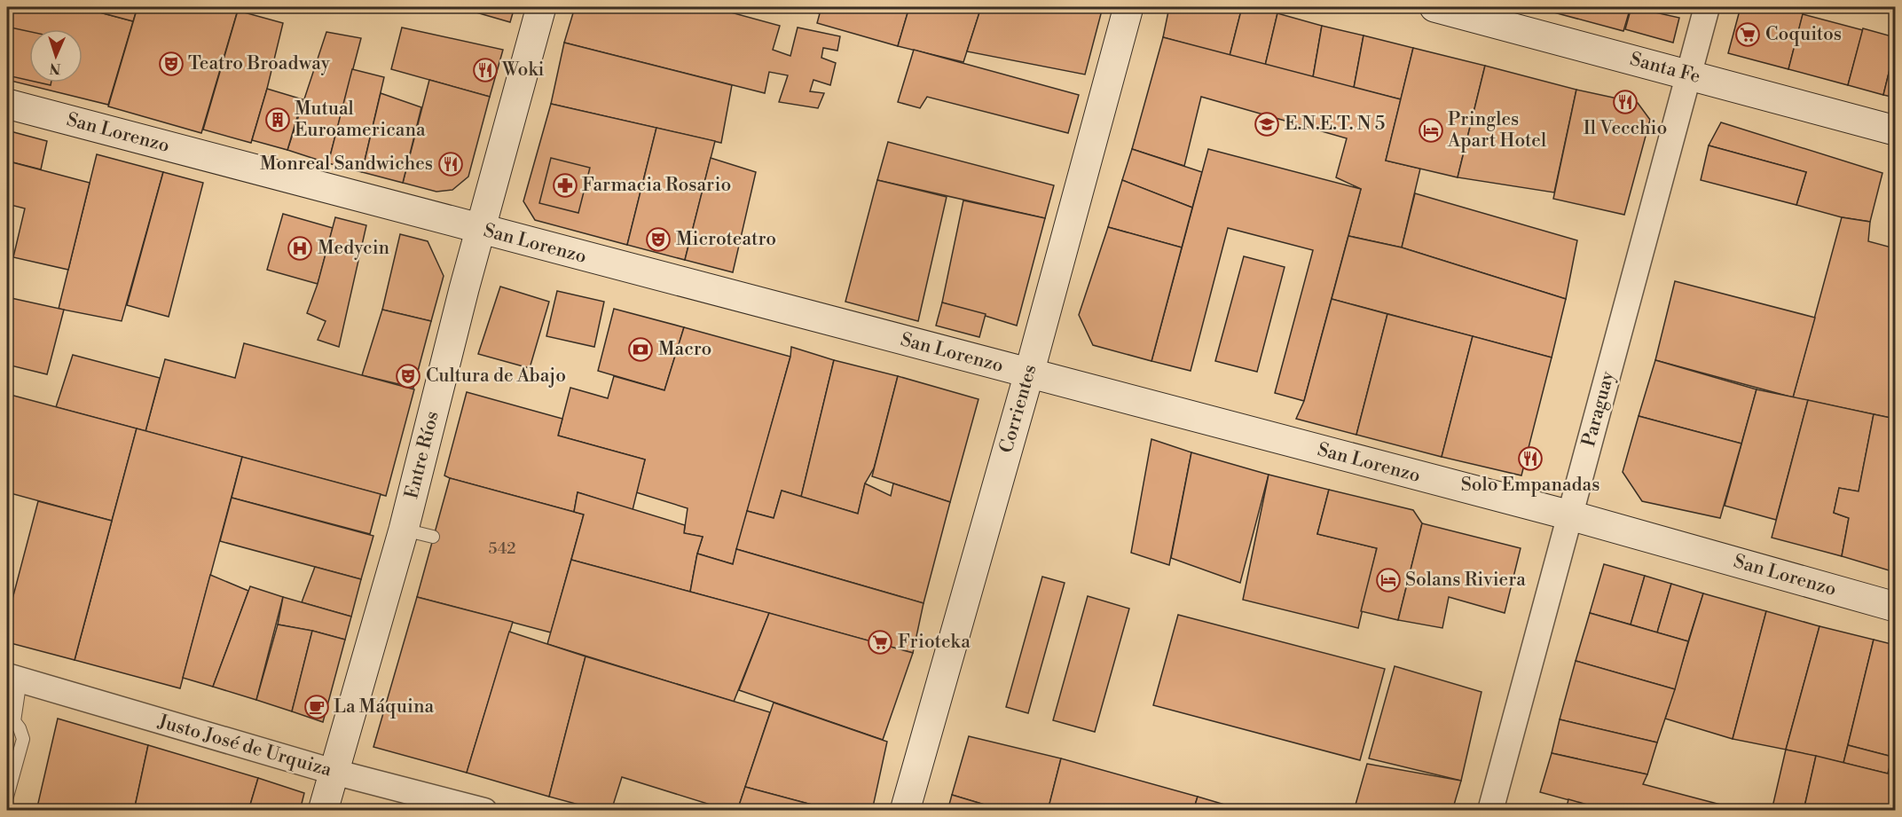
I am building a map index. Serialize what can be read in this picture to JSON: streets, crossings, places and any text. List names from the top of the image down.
{
  "streets": {
    "main road": [
      "Santa Fe",
      "San Lorenzo",
      "Corrientes",
      "Entre Ríos"
    ],
    "street": ["Paraguay", "Justo José de Urquiza"]
  },
  "crossings": [
    ["Santa Fe", "Paraguay"],
    ["San Lorenzo", "Corrientes"],
    ["San Lorenzo", "Paraguay"],
    ["San Lorenzo", "Entre Ríos"],
    ["Entre Ríos", "Justo José de Urquiza"]
  ],
  "places": {
    "supermarket": ["Coquitos", "Frioteka"],
    "theatre": ["Teatro Broadway", "Microteatro", "Cultura de Abajo"],
    "restaurant": [
      "Woki",
      "Il Vecchio",
      "Monreal Sandwiches",
      "Solo Empanadas"
    ],
    "building": ["Mutual Euroamericana"],
    "school or university": ["E.N.E.T. N 5"],
    "hotel": ["Pringles Apart Hotel", "Solans Riviera"],
    "pharmacy": ["Farmacia Rosario"],
    "hospital": ["Medycin"],
    "bank": ["Macro"],
    "cafe": ["La Máquina"]
  },
  "house_numbers": ["542"],
  "north": "bottom"
}
